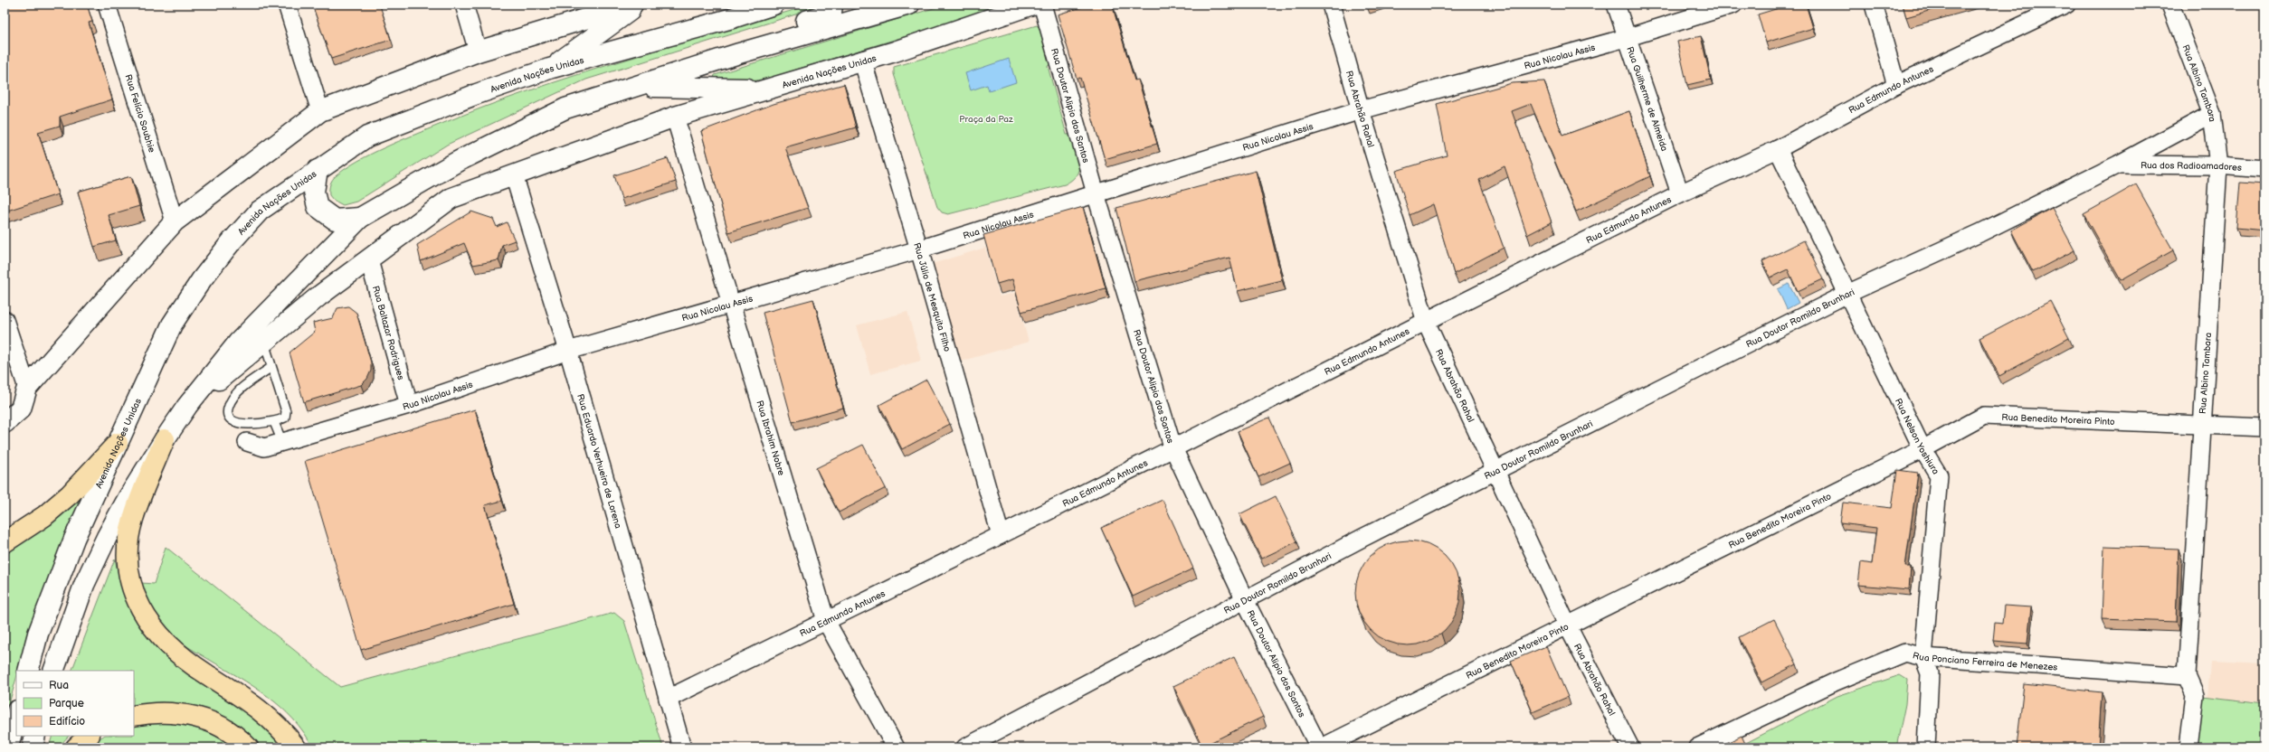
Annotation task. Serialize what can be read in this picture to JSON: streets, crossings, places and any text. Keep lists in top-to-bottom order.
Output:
{
  "streets": {
    "main road": ["Avenida Nações Unidas"],
    "street": [
      "Rua Nicolau Assis",
      "Rua Albino Tambara",
      "Rua Edmundo Antunes",
      "Rua Guilherme de Almeida",
      "Rua Doutor Alipio dos Santos",
      "Rua Abrahão Rahal",
      "Rua Felício Soubhie",
      "Rua dos Radioamadores",
      "Rua Júlio de Mesquita Filho",
      "Rua Doutor Romildo Brunhari",
      "Rua Baltazar Rodrigues",
      "Rua Benedito Moreira Pinto",
      "Rua Nelson Yoshiura",
      "Rua Ibrahim Nobre",
      "Rua Eduardo Verhueiro de Lorena",
      "Rua Ponciano Ferreira de Menezes"
    ]
  },
  "crossings": [
    ["Rua Nicolau Assis", "Rua Guilherme de Almeida"],
    ["Rua Nicolau Assis", "Rua Doutor Alipio dos Santos"],
    ["Rua Nicolau Assis", "Rua Abrahão Rahal"],
    ["Rua Nicolau Assis", "Rua Júlio de Mesquita Filho"],
    ["Rua Nicolau Assis", "Rua Baltazar Rodrigues"],
    ["Rua Nicolau Assis", "Rua Ibrahim Nobre"],
    ["Rua Nicolau Assis", "Rua Eduardo Verhueiro de Lorena"],
    ["Avenida Nações Unidas", "Rua Júlio de Mesquita Filho"],
    ["Avenida Nações Unidas", "Rua Baltazar Rodrigues"],
    ["Avenida Nações Unidas", "Rua Ibrahim Nobre"],
    ["Avenida Nações Unidas", "Rua Eduardo Verhueiro de Lorena"],
    ["Rua Albino Tambara", "Rua dos Radioamadores"],
    ["Rua Albino Tambara", "Rua Doutor Romildo Brunhari"],
    ["Rua Albino Tambara", "Rua Benedito Moreira Pinto"],
    ["Rua Albino Tambara", "Rua Ponciano Ferreira de Menezes"],
    ["Rua Edmundo Antunes", "Rua Guilherme de Almeida"],
    ["Rua Edmundo Antunes", "Rua Doutor Alipio dos Santos"],
    ["Rua Edmundo Antunes", "Rua Abrahão Rahal"],
    ["Rua Edmundo Antunes", "Rua Júlio de Mesquita Filho"],
    ["Rua Edmundo Antunes", "Rua Nelson Yoshiura"],
    ["Rua Edmundo Antunes", "Rua Ibrahim Nobre"],
    ["Rua Edmundo Antunes", "Rua Eduardo Verhueiro de Lorena"],
    ["Rua Doutor Alipio dos Santos", "Rua Doutor Romildo Brunhari"],
    ["Rua Abrahão Rahal", "Rua Doutor Romildo Brunhari"],
    ["Rua Abrahão Rahal", "Rua Benedito Moreira Pinto"],
    ["Rua dos Radioamadores", "Rua Doutor Romildo Brunhari"],
    ["Rua Doutor Romildo Brunhari", "Rua Nelson Yoshiura"],
    ["Rua Benedito Moreira Pinto", "Rua Nelson Yoshiura"],
    ["Rua Nelson Yoshiura", "Rua Ponciano Ferreira de Menezes"]
  ],
  "parks": ["Praça da Paz"],
  "legend": ["Rua", "Parque", "Edifício"]
}
